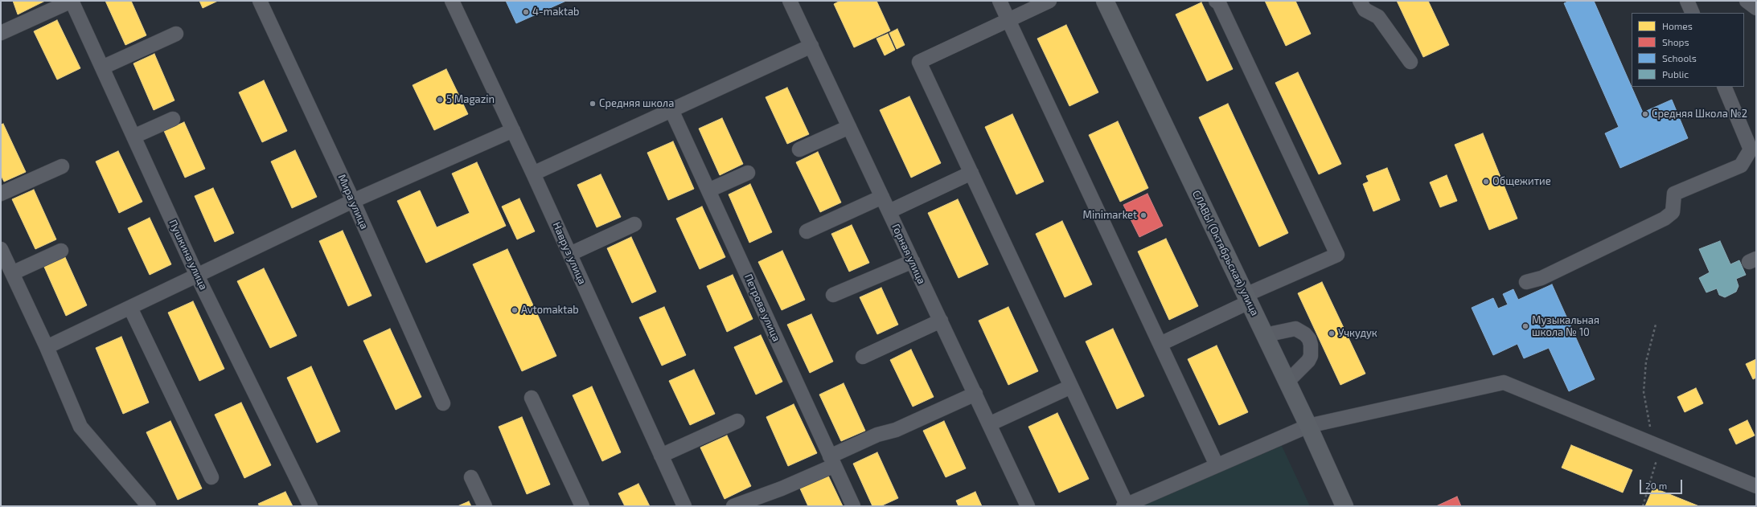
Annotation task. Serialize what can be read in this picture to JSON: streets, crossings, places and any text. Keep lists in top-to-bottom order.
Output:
{
  "streets": {
    "main road": ["СЛАВЫ (Октябрьская) улица"],
    "street": [
      "Мира улица",
      "Навруз улица",
      "Горная улица",
      "Пушкина улица",
      "Петрова улица"
    ]
  },
  "places": [
    "4-maktab",
    "5 Magazin",
    "Средняя школа",
    "Средняя Школа №2",
    "Общежитие",
    "Minimarket",
    "Avtomaktab",
    "Музыкальная школа № 10",
    "Учкудук"
  ],
  "legend": [
    "Homes",
    "Shops",
    "Schools",
    "Public"
  ],
  "scale_bar": "20 m"
}
